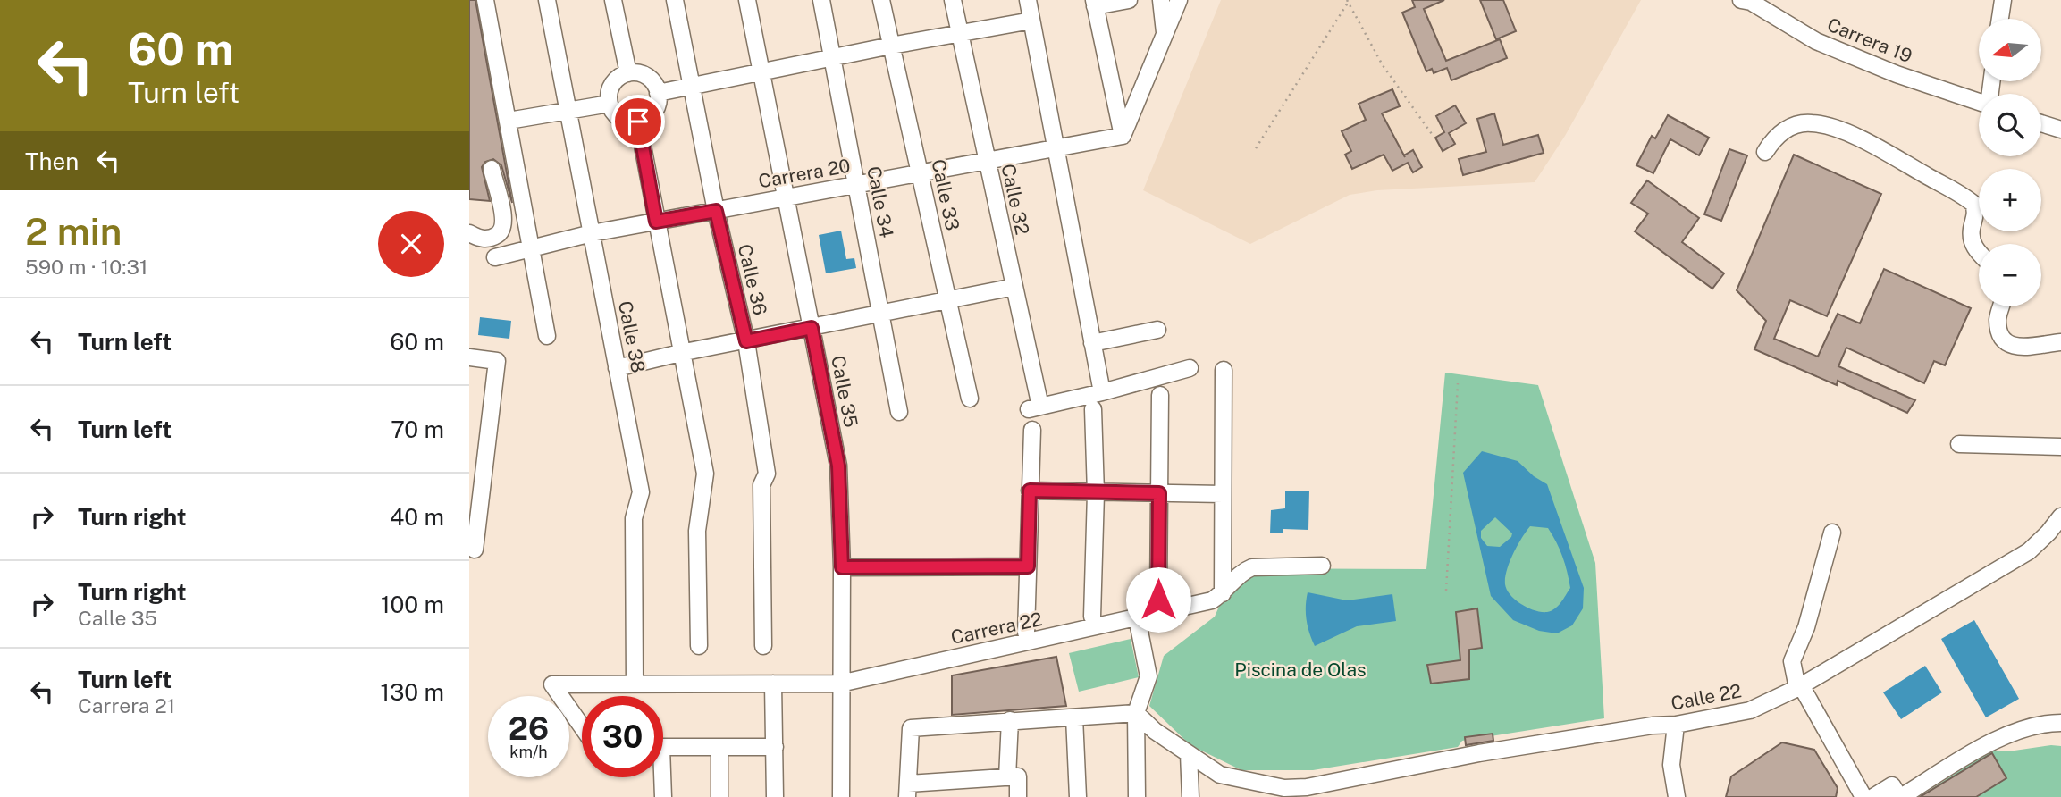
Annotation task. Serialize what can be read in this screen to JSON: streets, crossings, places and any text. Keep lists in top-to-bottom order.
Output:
{
  "streets": {
    "street": [
      "Carrera 19",
      "Carrera 20",
      "Calle 33",
      "Calle 32",
      "Calle 34",
      "Calle 36",
      "Calle 38",
      "Calle 35",
      "Carrera 22",
      "Calle 22"
    ]
  },
  "crossings": [
    ["Carrera 20", "Calle 33"],
    ["Carrera 20", "Calle 32"],
    ["Carrera 20", "Calle 34"],
    ["Carrera 20", "Calle 36"],
    ["Carrera 20", "Calle 38"],
    ["Carrera 20", "Calle 35"],
    ["Calle 38", "Carrera 22"],
    ["Calle 35", "Carrera 22"]
  ],
  "parks": ["Piscina de Olas"],
  "north": "left",
  "page": {
    "turn": ["60 m", "Turn left"],
    "map_buttons": ["+", "−"],
    "then": "Then",
    "heading": ["2 min", "590 m · 10:31"],
    "list": [
      {
        "name": "Turn left",
        "value": "60 m"
      },
      {
        "name": "Turn left",
        "value": "70 m"
      },
      {
        "name": "Turn right",
        "value": "40 m"
      },
      {
        "name": "Turn right",
        "note": "Calle 35",
        "value": "100 m"
      },
      {
        "name": "Turn left",
        "note": "Carrera 21",
        "value": "130 m"
      }
    ],
    "speed": "26 km/h",
    "limit": "30"
  }
}
